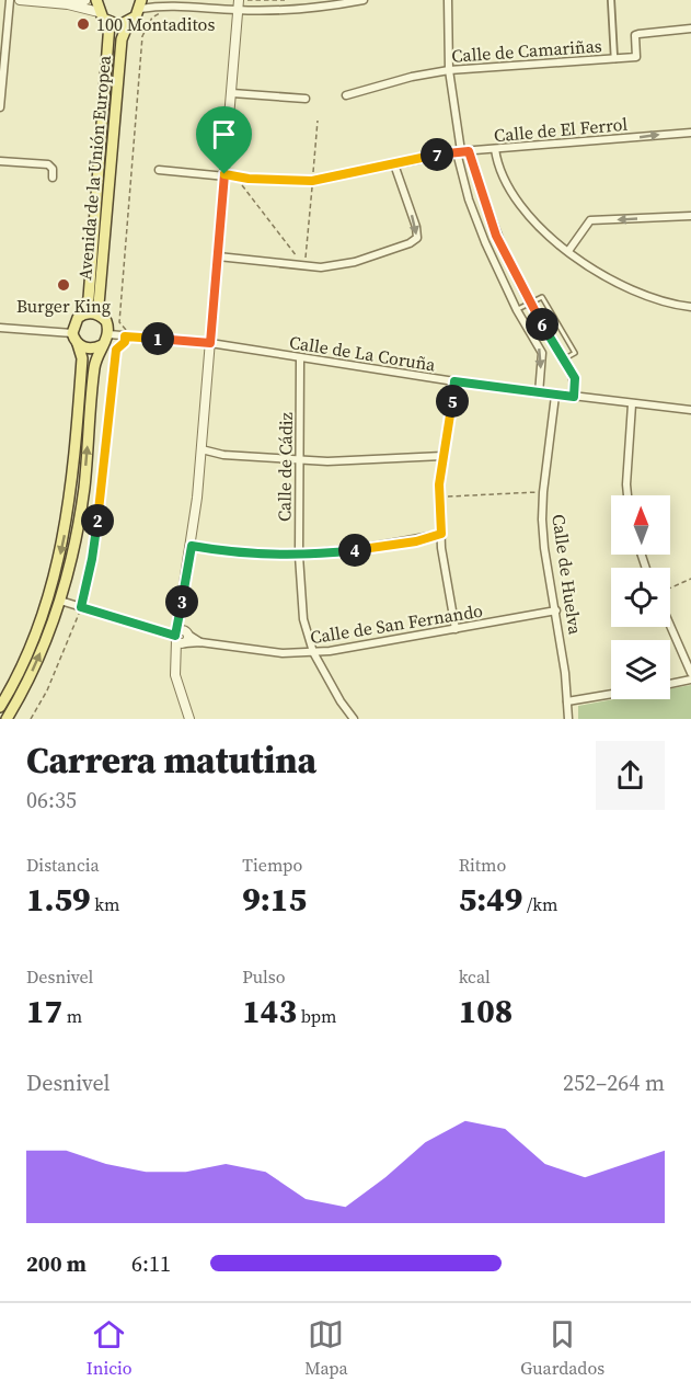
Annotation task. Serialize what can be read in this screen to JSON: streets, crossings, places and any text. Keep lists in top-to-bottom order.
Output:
{
  "streets": {
    "main road": ["Avenida de la Unión Europea"],
    "street": [
      "Calle de Camariñas",
      "Calle de El Ferrol",
      "Calle de La Coruña",
      "Calle de Cádiz",
      "Calle de Huelva",
      "Calle de San Fernando"
    ]
  },
  "crossings": [
    ["Avenida de la Unión Europea", "Calle de La Coruña"],
    ["Calle de La Coruña", "Calle de Cádiz"],
    ["Calle de La Coruña", "Calle de Huelva"],
    ["Calle de Cádiz", "Calle de San Fernando"],
    ["Calle de Huelva", "Calle de San Fernando"]
  ],
  "one_way": ["Calle de El Ferrol"],
  "places": ["100 Montaditos", "Burger King"],
  "north": "top",
  "page": {
    "pins": [
      "7",
      "6",
      "1",
      "5",
      "2",
      "4",
      "3"
    ],
    "heading": ["Carrera matutina", "06:35"],
    "stats": [
      ["Distancia", "1.59 km"],
      ["Tiempo", "9:15"],
      ["Ritmo", "5:49 /km"],
      ["Desnivel", "17 m"],
      ["Pulso", "143 bpm"],
      ["kcal", "108"]
    ],
    "chart": ["Desnivel", "252–264 m"],
    "list": [
      {
        "name": "200 m",
        "note": "6:11"
      }
    ],
    "tabs": ["Inicio", "Mapa", "Guardados"]
  }
}
